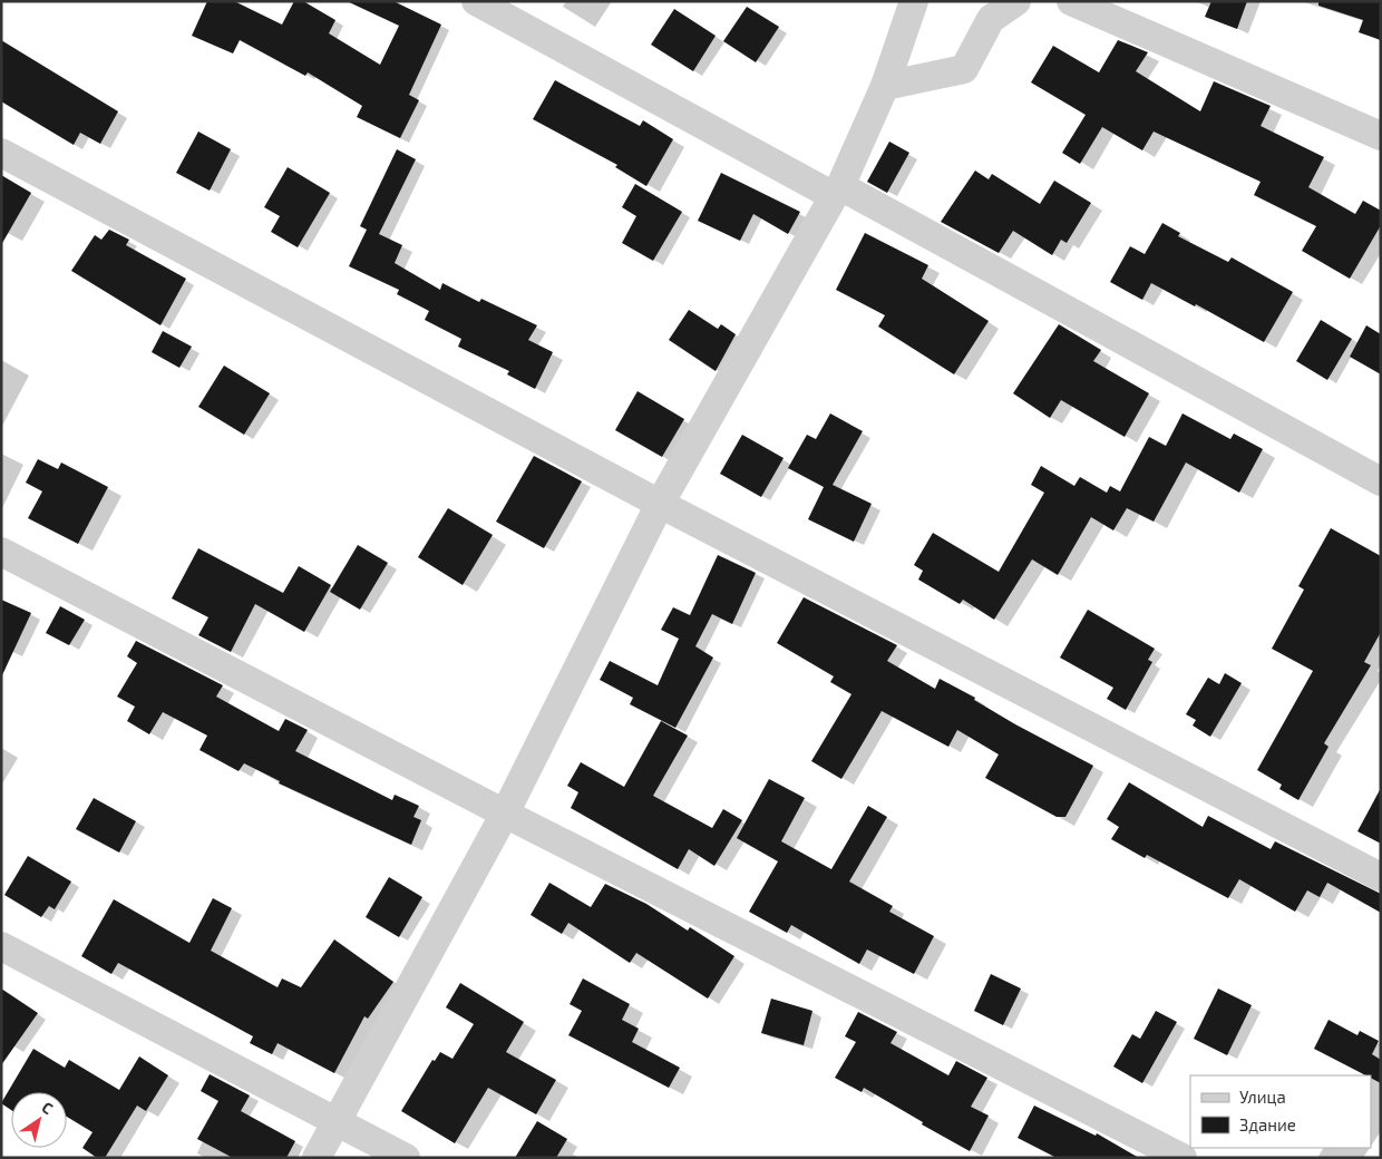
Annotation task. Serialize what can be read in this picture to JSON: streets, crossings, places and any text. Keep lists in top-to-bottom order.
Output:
{
  "legend": ["Улица", "Здание"],
  "north": "top right"
}
